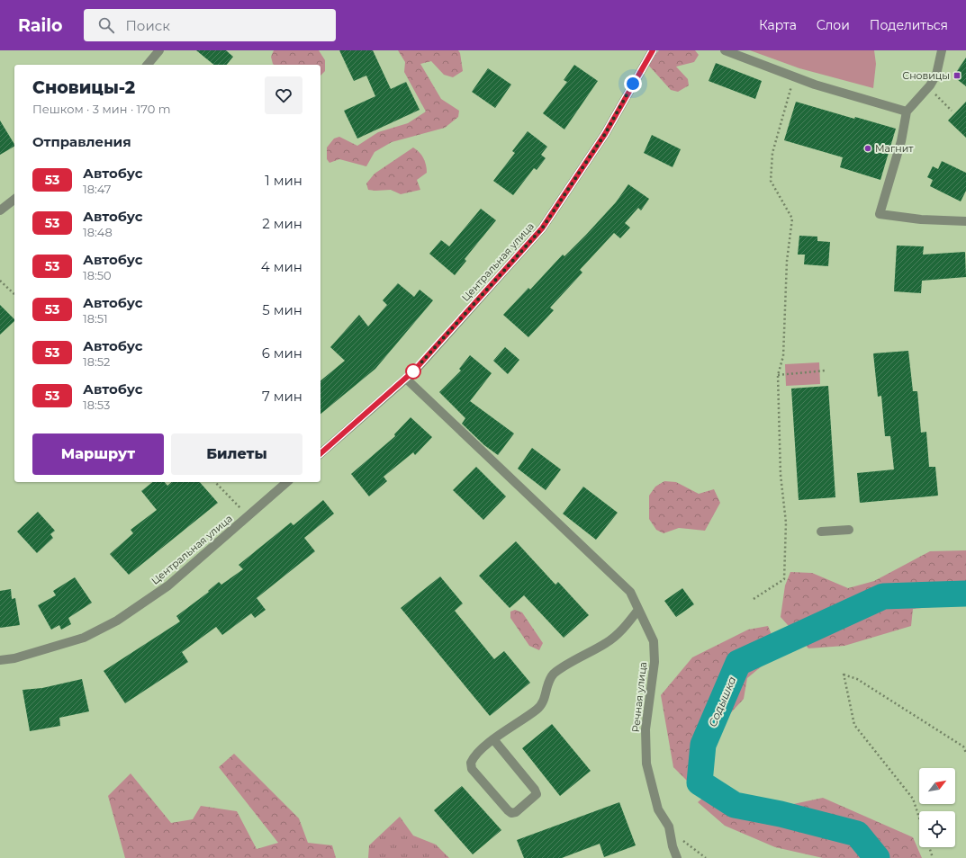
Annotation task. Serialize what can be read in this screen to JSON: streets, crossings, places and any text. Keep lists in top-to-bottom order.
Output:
{
  "streets": {
    "street": ["Центральная улица", "Речная улица"]
  },
  "crossings": [
    ["Центральная улица", "Речная улица"]
  ],
  "water": ["Содышка"],
  "places": {
    "transit": ["Сновицы"],
    "other": ["Магнит"]
  },
  "lines": ["bus line 53"],
  "north": "top right",
  "page": {
    "header": "Railo",
    "search": "Поиск",
    "nav": ["Карта", "Слои", "Поделиться"],
    "heading": [
      ["Сновицы-2", "Пешком · 3 мин · 170 m"],
      "Отправления"
    ],
    "list": [
      {
        "mark": "53",
        "name": "Автобус",
        "note": "18:47",
        "value": "1 мин"
      },
      {
        "mark": "53",
        "name": "Автобус",
        "note": "18:48",
        "value": "2 мин"
      },
      {
        "mark": "53",
        "name": "Автобус",
        "note": "18:50",
        "value": "4 мин"
      },
      {
        "mark": "53",
        "name": "Автобус",
        "note": "18:51",
        "value": "5 мин"
      },
      {
        "mark": "53",
        "name": "Автобус",
        "note": "18:52",
        "value": "6 мин"
      },
      {
        "mark": "53",
        "name": "Автобус",
        "note": "18:53",
        "value": "7 мин"
      }
    ],
    "buttons": ["Маршрут", "Билеты"]
  }
}
